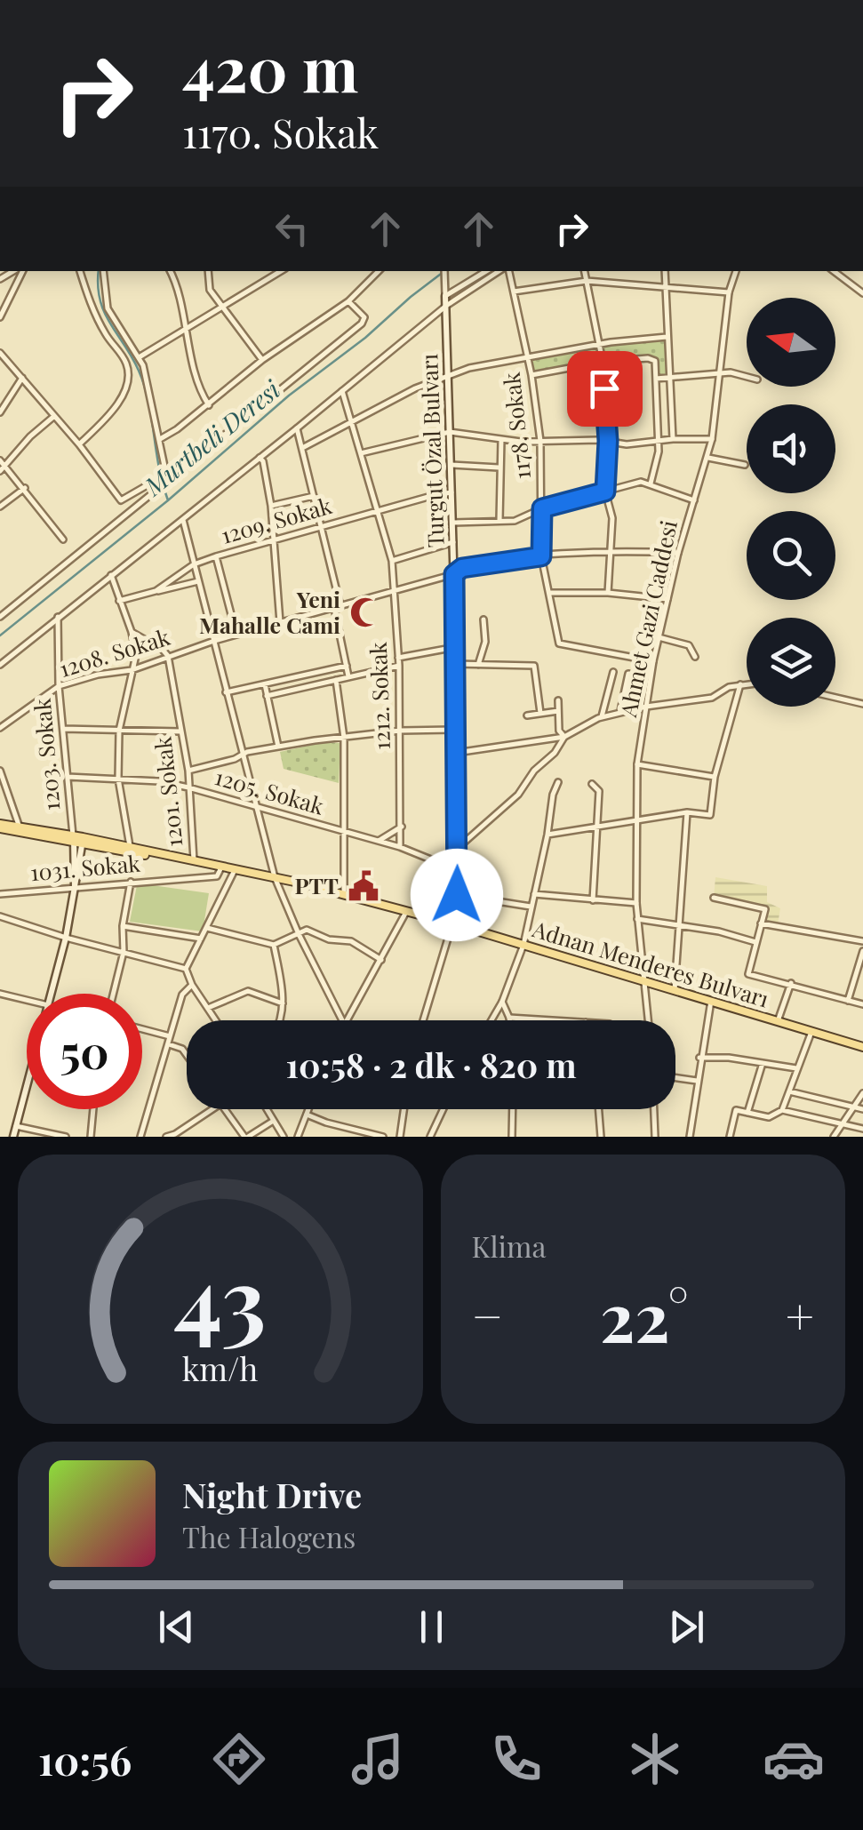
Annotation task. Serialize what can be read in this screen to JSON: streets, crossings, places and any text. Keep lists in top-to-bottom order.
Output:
{
  "streets": {
    "main road": ["Turgut Özal Bulvarı", "Adnan Menderes Bulvarı"],
    "street": [
      "1178. Sokak",
      "1209. Sokak",
      "Ahmet Gazi Caddesi",
      "1208. Sokak",
      "1212. Sokak",
      "1203. Sokak",
      "1201. Sokak",
      "1205. Sokak",
      "1031. Sokak"
    ]
  },
  "crossings": [
    ["1178. Sokak", "Ahmet Gazi Caddesi"],
    ["1178. Sokak", "1208. Sokak"],
    ["Turgut Özal Bulvarı", "1209. Sokak"],
    ["Turgut Özal Bulvarı", "1208. Sokak"],
    ["Turgut Özal Bulvarı", "1205. Sokak"],
    ["Turgut Özal Bulvarı", "Adnan Menderes Bulvarı"],
    ["1209. Sokak", "1212. Sokak"],
    ["Ahmet Gazi Caddesi", "1208. Sokak"],
    ["Ahmet Gazi Caddesi", "Adnan Menderes Bulvarı"],
    ["1208. Sokak", "1212. Sokak"],
    ["1208. Sokak", "1203. Sokak"],
    ["1208. Sokak", "1201. Sokak"],
    ["1212. Sokak", "1205. Sokak"],
    ["1203. Sokak", "1205. Sokak"],
    ["1203. Sokak", "Adnan Menderes Bulvarı"],
    ["1201. Sokak", "1205. Sokak"],
    ["1201. Sokak", "Adnan Menderes Bulvarı"],
    ["1031. Sokak", "Adnan Menderes Bulvarı"]
  ],
  "water": ["Murtbeli Deresi"],
  "places": {
    "mosque": ["Yeni Mahalle Cami"],
    "public building": ["PTT"]
  },
  "north": "left",
  "page": {
    "turn": ["420 m", "1170. Sokak"],
    "limit": "50",
    "trip": "10:58 · 2 dk · 820 m",
    "tile": "Klima",
    "heat": ["−", "22°", "+"],
    "song": ["Night Drive", "The Halogens"],
    "tabs": "10:56",
    "gauge": ["43", "km/h"]
  }
}
